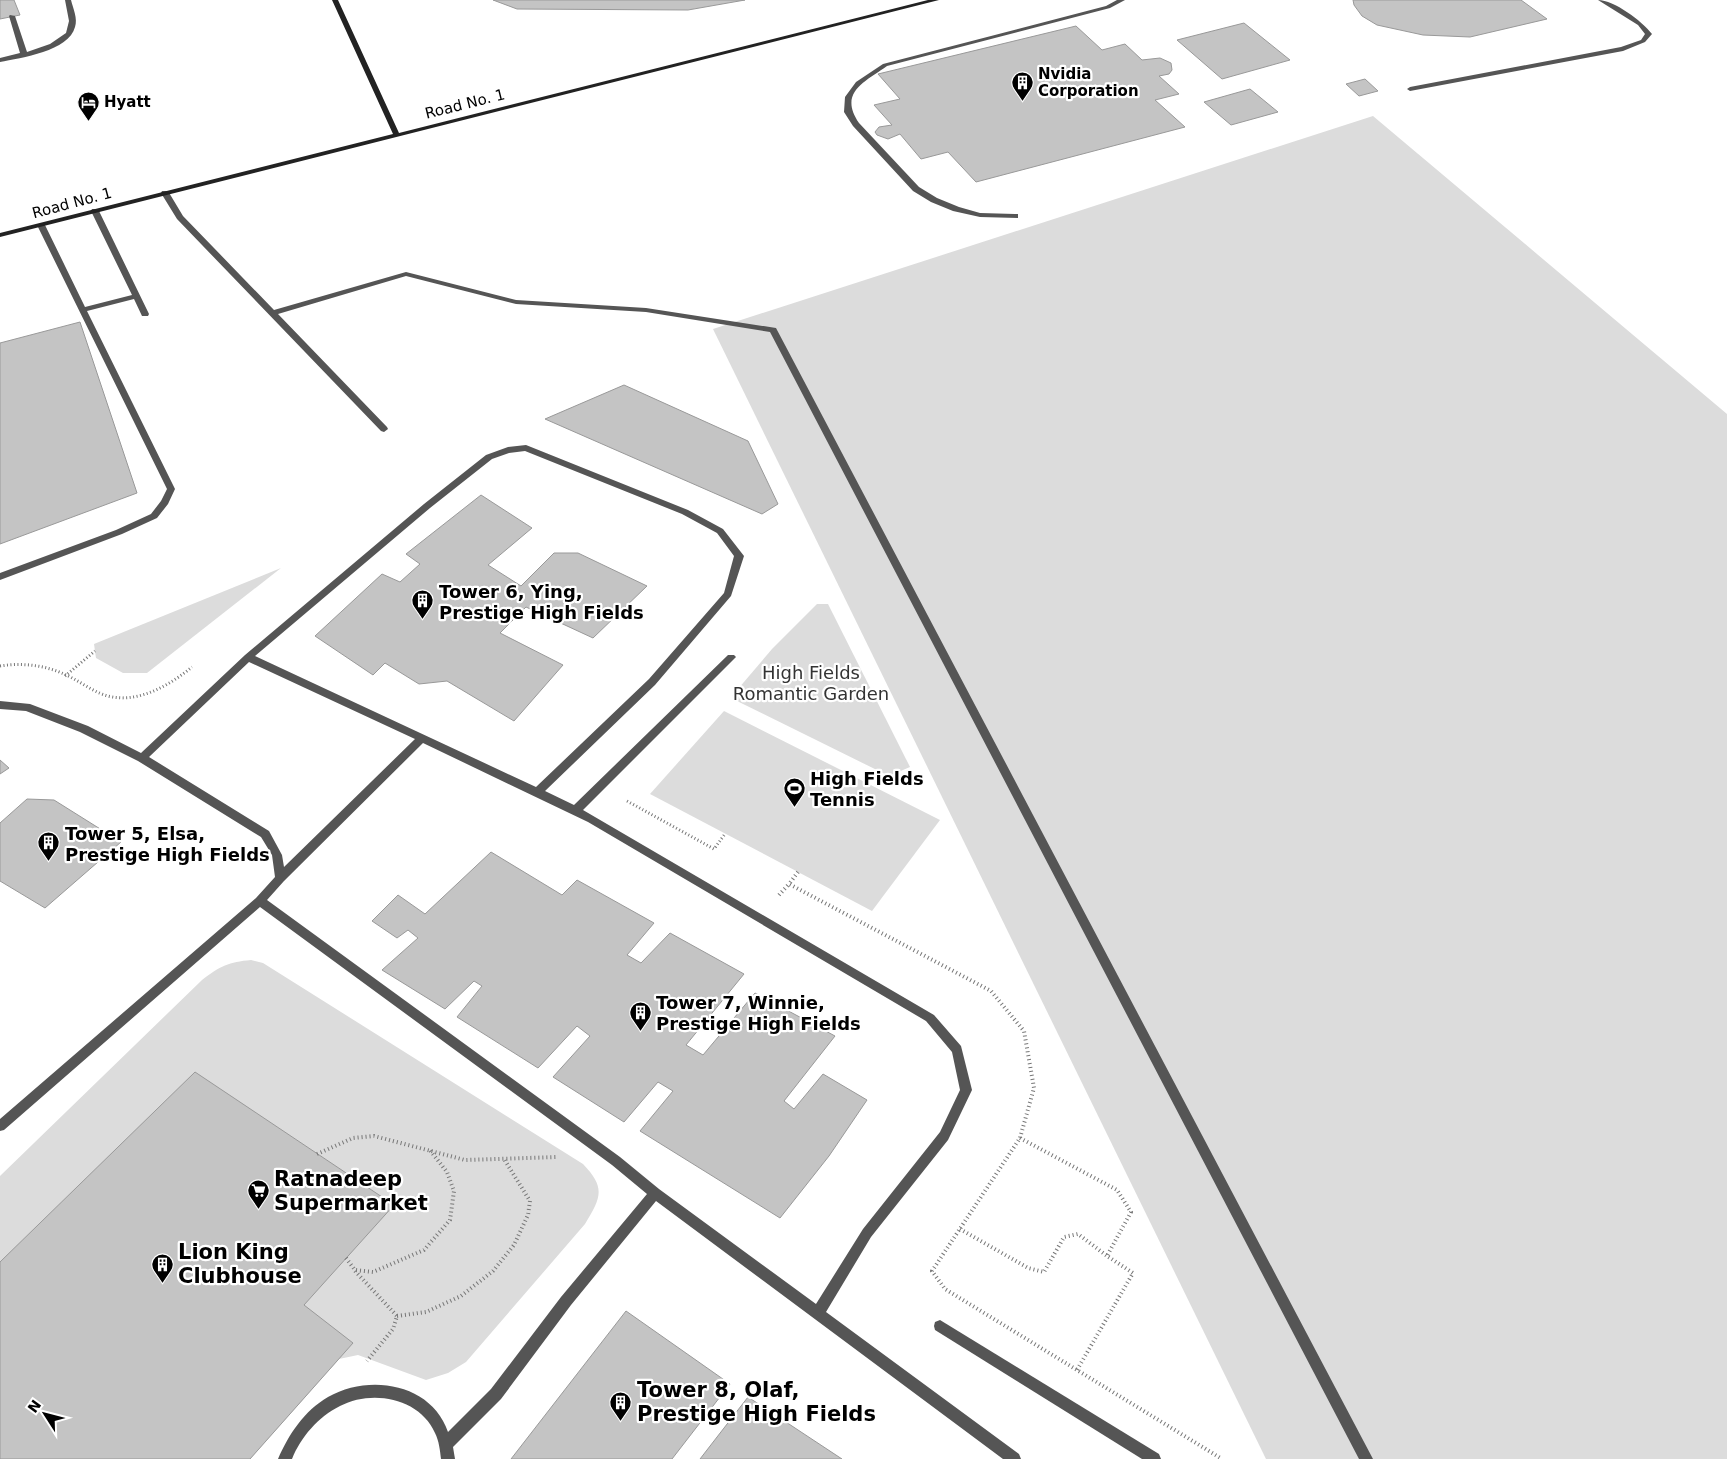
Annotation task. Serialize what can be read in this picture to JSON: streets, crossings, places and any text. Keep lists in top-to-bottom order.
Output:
{
  "streets": {
    "street": ["Road No. 1"]
  },
  "parks": ["High Fields Romantic Garden"],
  "places": {
    "building": [
      "Nvidia Corporation",
      "Tower 6, Ying, Prestige High Fields",
      "Tower 5, Elsa, Prestige High Fields",
      "Tower 7, Winnie, Prestige High Fields",
      "Lion King Clubhouse",
      "Tower 8, Olaf, Prestige High Fields"
    ],
    "hotel": ["Hyatt"],
    "sports": ["High Fields Tennis"],
    "supermarket": ["Ratnadeep Supermarket"]
  },
  "north": "top left"
}
